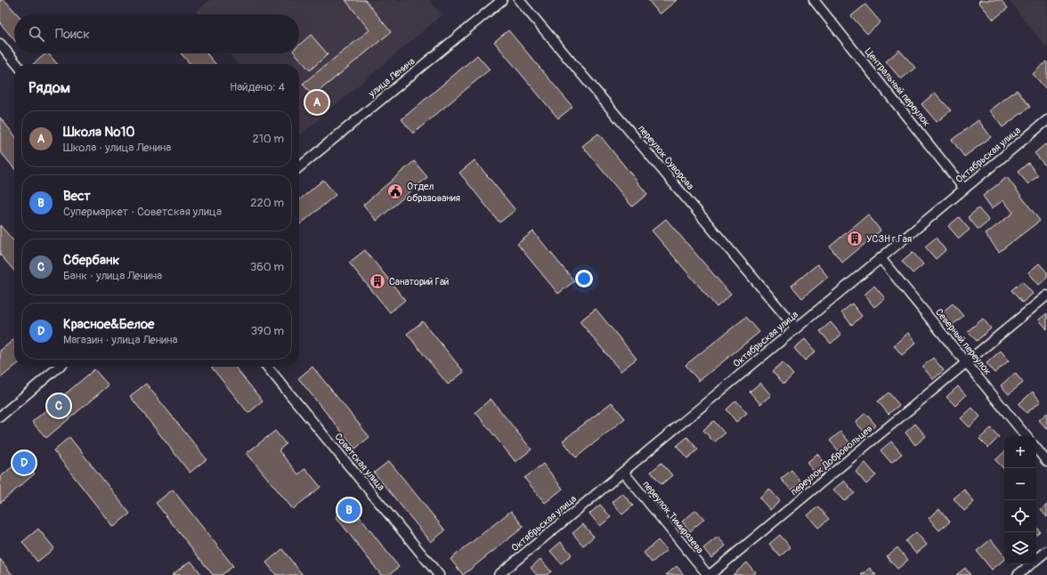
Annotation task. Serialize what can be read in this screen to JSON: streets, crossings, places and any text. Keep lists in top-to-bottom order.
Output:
{
  "streets": {
    "street": [
      "улица Ленина",
      "Центральный переулок",
      "Октябрьская улица",
      "переулок Суворова",
      "Северный переулок",
      "переулок Добровольцев",
      "Советская улица",
      "переулок Тимирязева"
    ]
  },
  "crossings": [
    ["Центральный переулок", "Октябрьская улица"],
    ["Октябрьская улица", "переулок Суворова"],
    ["Октябрьская улица", "Северный переулок"],
    ["Октябрьская улица", "переулок Тимирязева"],
    ["Северный переулок", "переулок Добровольцев"],
    ["переулок Добровольцев", "переулок Тимирязева"]
  ],
  "places": {
    "public building": ["Отдел образования"],
    "building": ["УСЗН г.Гая", "Санаторий Гай"]
  },
  "page": {
    "search": "Поиск",
    "heading": ["Рядом", "Найдено: 4"],
    "pins": [
      "A",
      "C",
      "D",
      "B"
    ],
    "list": [
      {
        "mark": "A",
        "name": "Школа №10",
        "note": "Школа · улица Ленина",
        "value": "210 m"
      },
      {
        "mark": "B",
        "name": "Вест",
        "note": "Супермаркет · Советская улица",
        "value": "220 m"
      },
      {
        "mark": "C",
        "name": "Сбербанк",
        "note": "Банк · улица Ленина",
        "value": "360 m"
      },
      {
        "mark": "D",
        "name": "Красное&Белое",
        "note": "Магазин · улица Ленина",
        "value": "390 m"
      }
    ],
    "map_buttons": ["+", "−"]
  }
}
